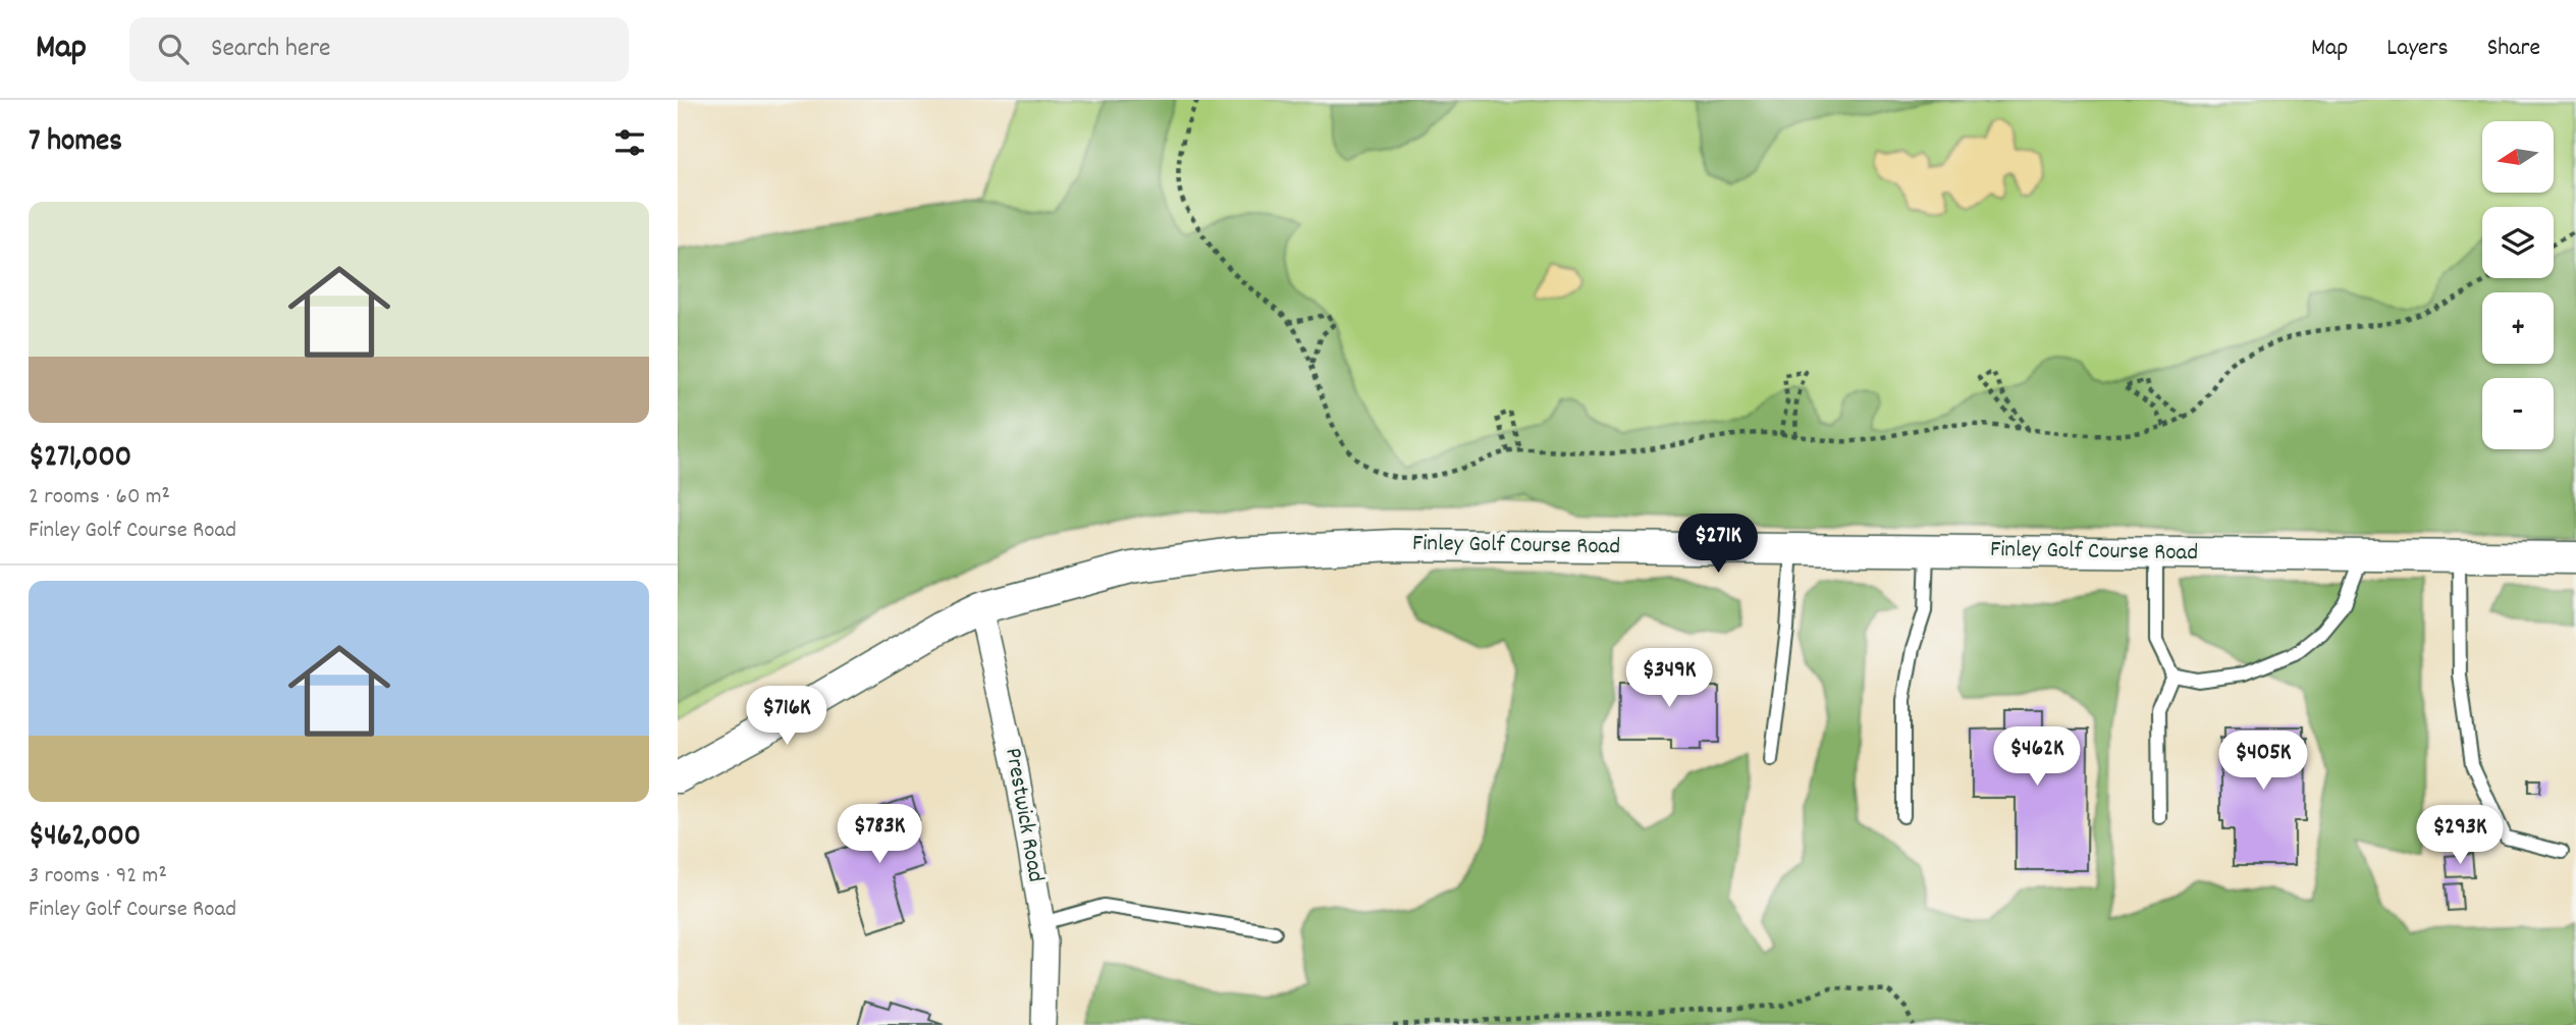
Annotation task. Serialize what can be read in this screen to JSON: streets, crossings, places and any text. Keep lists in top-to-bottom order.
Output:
{
  "streets": {
    "street": ["Finley Golf Course Road", "Prestwick Road"]
  },
  "crossings": [
    ["Finley Golf Course Road", "Prestwick Road"]
  ],
  "north": "left",
  "page": {
    "header": "Map",
    "search": "Search here",
    "nav": ["Map", "Layers", "Share"],
    "heading": "7 homes",
    "map_buttons": ["+", "−"],
    "list": [
      {
        "name": "$271,000",
        "note": "2 rooms · 60 m² · Finley Golf Course Road"
      },
      {
        "name": "$462,000",
        "note": "3 rooms · 92 m² · Finley Golf Course Road"
      }
    ],
    "price": [
      "$271K",
      "$349K",
      "$716K",
      "$462K",
      "$405K",
      "$783K",
      "$293K"
    ]
  }
}
